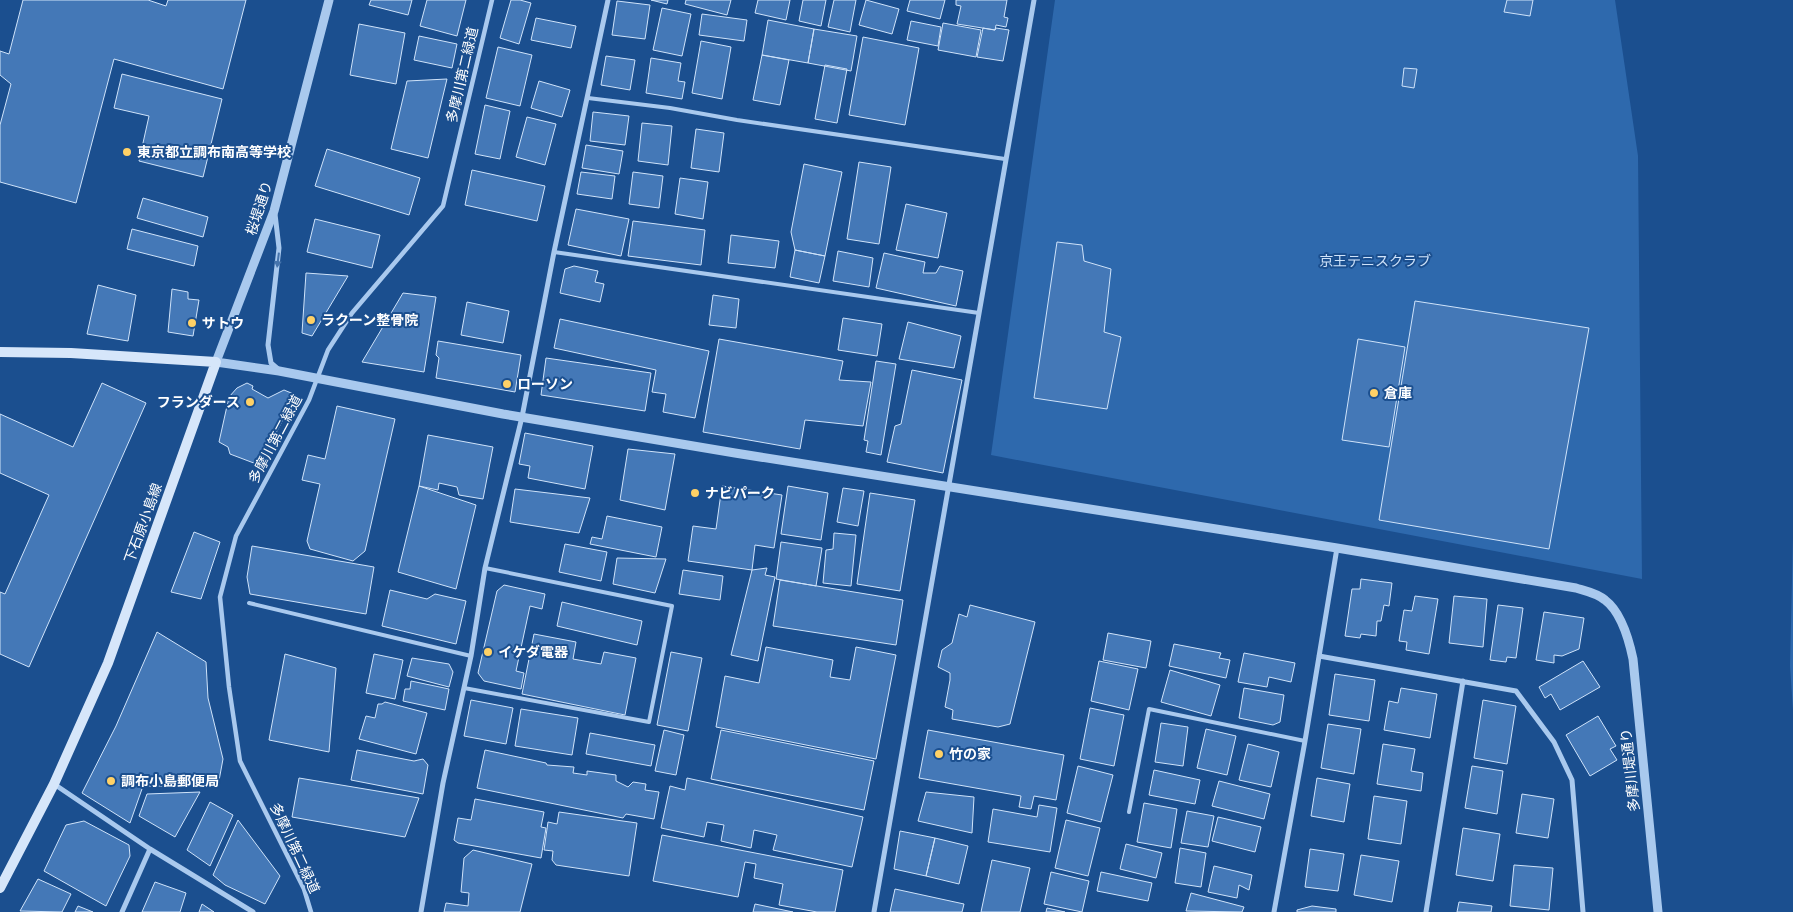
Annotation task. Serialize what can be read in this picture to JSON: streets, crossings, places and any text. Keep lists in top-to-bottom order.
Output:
{
  "streets": {
    "main road": ["下石原小島線"],
    "street": ["多摩川第二緑道", "桜堤通り", "多摩川堤通り"]
  },
  "crossings": [
    ["多摩川第二緑道", "多摩川堤通り"],
    ["桜堤通り", "下石原小島線"],
    ["桜堤通り", "多摩川堤通り"],
    ["下石原小島線", "多摩川堤通り"]
  ],
  "parks": ["京王テニスクラブ"],
  "places": [
    "東京都立調布南高等学校",
    "ラクーン整骨院",
    "サトウ",
    "ローソン",
    "倉庫",
    "フランダース",
    "ナビパーク",
    "イケダ電器",
    "竹の家",
    "調布小島郵便局"
  ]
}
